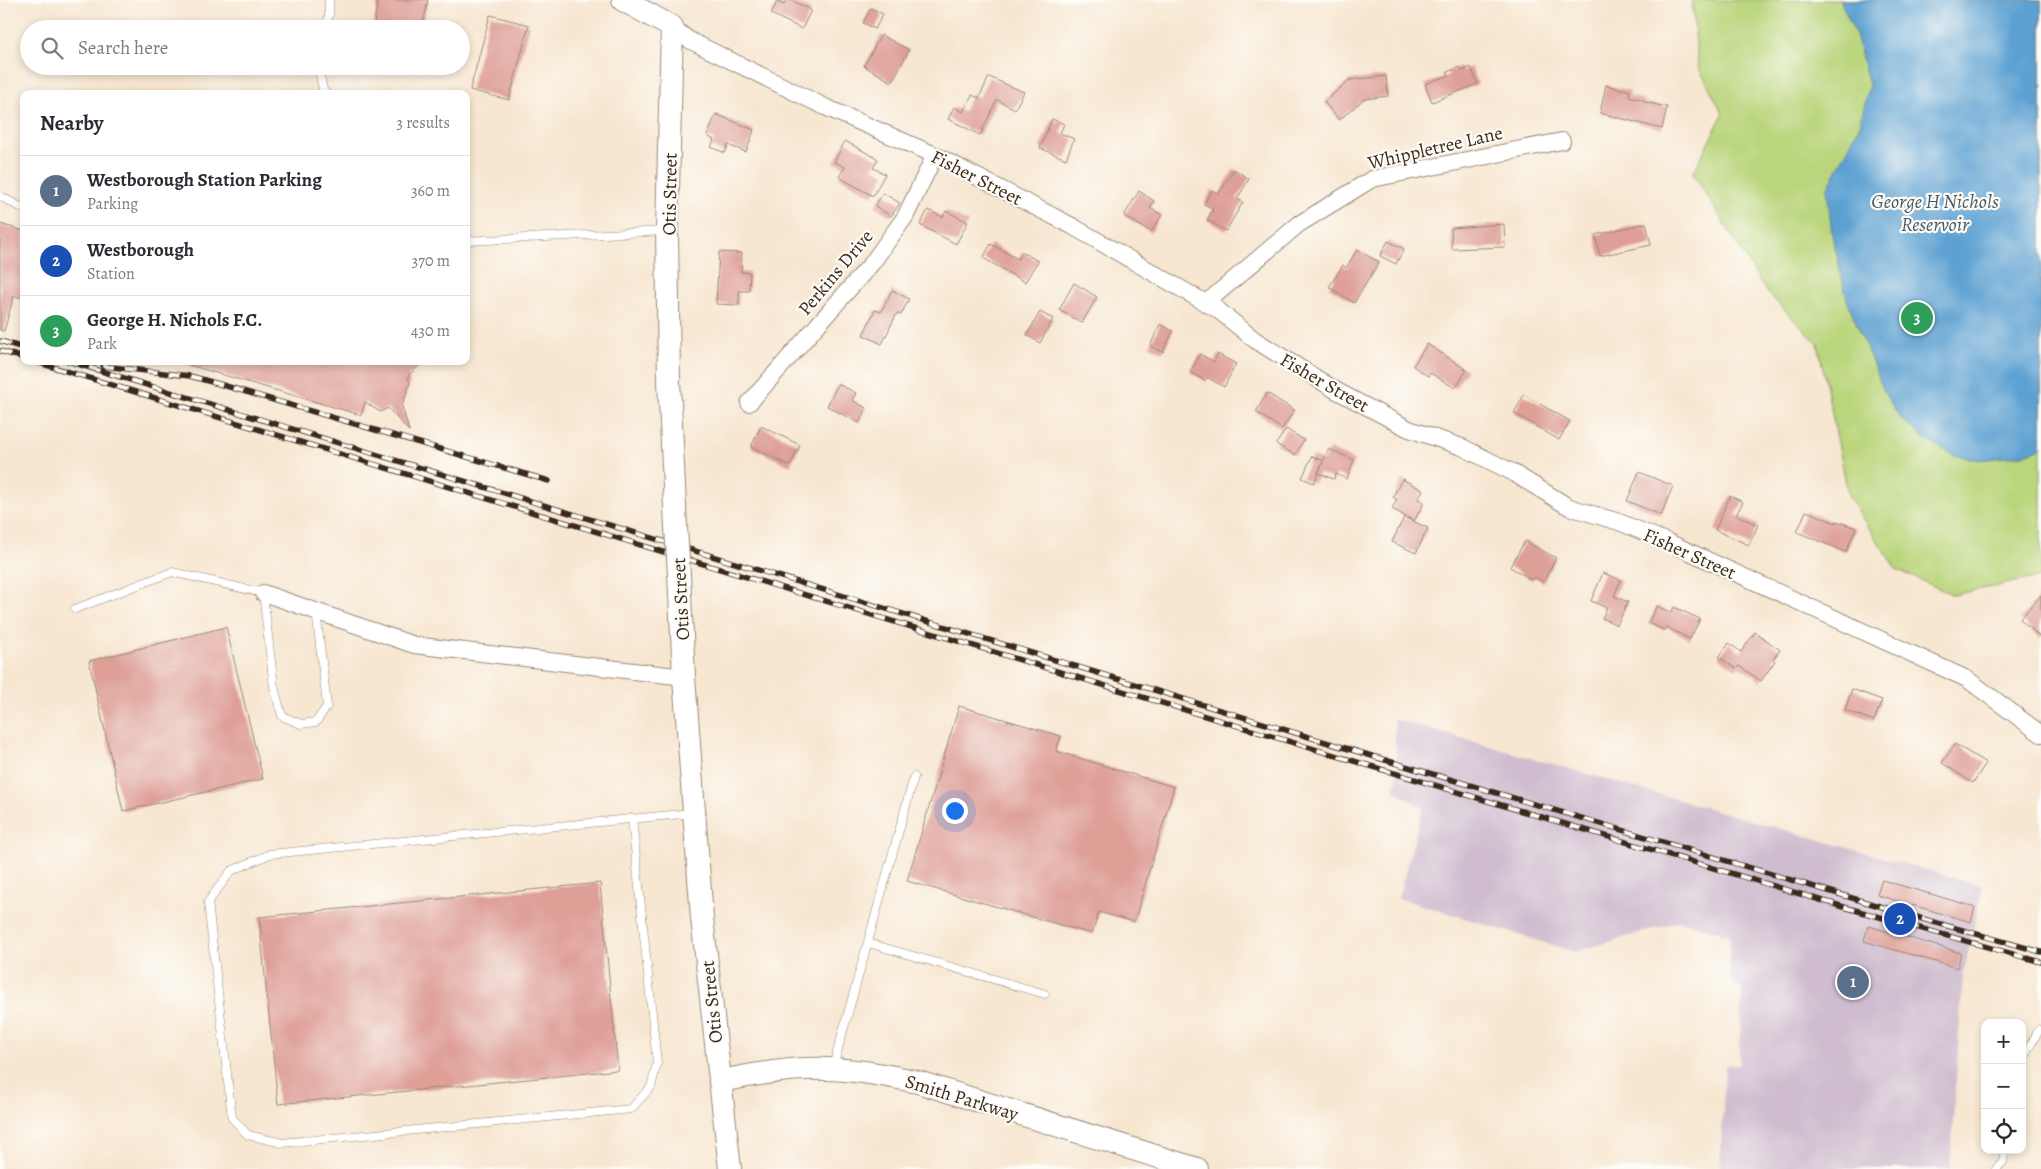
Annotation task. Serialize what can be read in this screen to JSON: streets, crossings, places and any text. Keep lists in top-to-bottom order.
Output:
{
  "streets": {
    "main road": ["Fisher Street", "Otis Street", "Smith Parkway"],
    "street": ["Whippletree Lane", "Perkins Drive"]
  },
  "crossings": [
    ["Whippletree Lane", "Fisher Street"],
    ["Fisher Street", "Otis Street"],
    ["Fisher Street", "Perkins Drive"],
    ["Otis Street", "Smith Parkway"]
  ],
  "water": ["George H Nichols Reservoir"],
  "page": {
    "search": "Search here",
    "heading": ["Nearby", "3 results"],
    "list": [
      {
        "mark": "1",
        "name": "Westborough Station Parking",
        "note": "Parking",
        "value": "360 m"
      },
      {
        "mark": "2",
        "name": "Westborough",
        "note": "Station",
        "value": "370 m"
      },
      {
        "mark": "3",
        "name": "George H. Nichols F.C.",
        "note": "Park",
        "value": "430 m"
      }
    ],
    "pins": ["3", "2", "1"],
    "map_buttons": ["+", "−"]
  }
}
